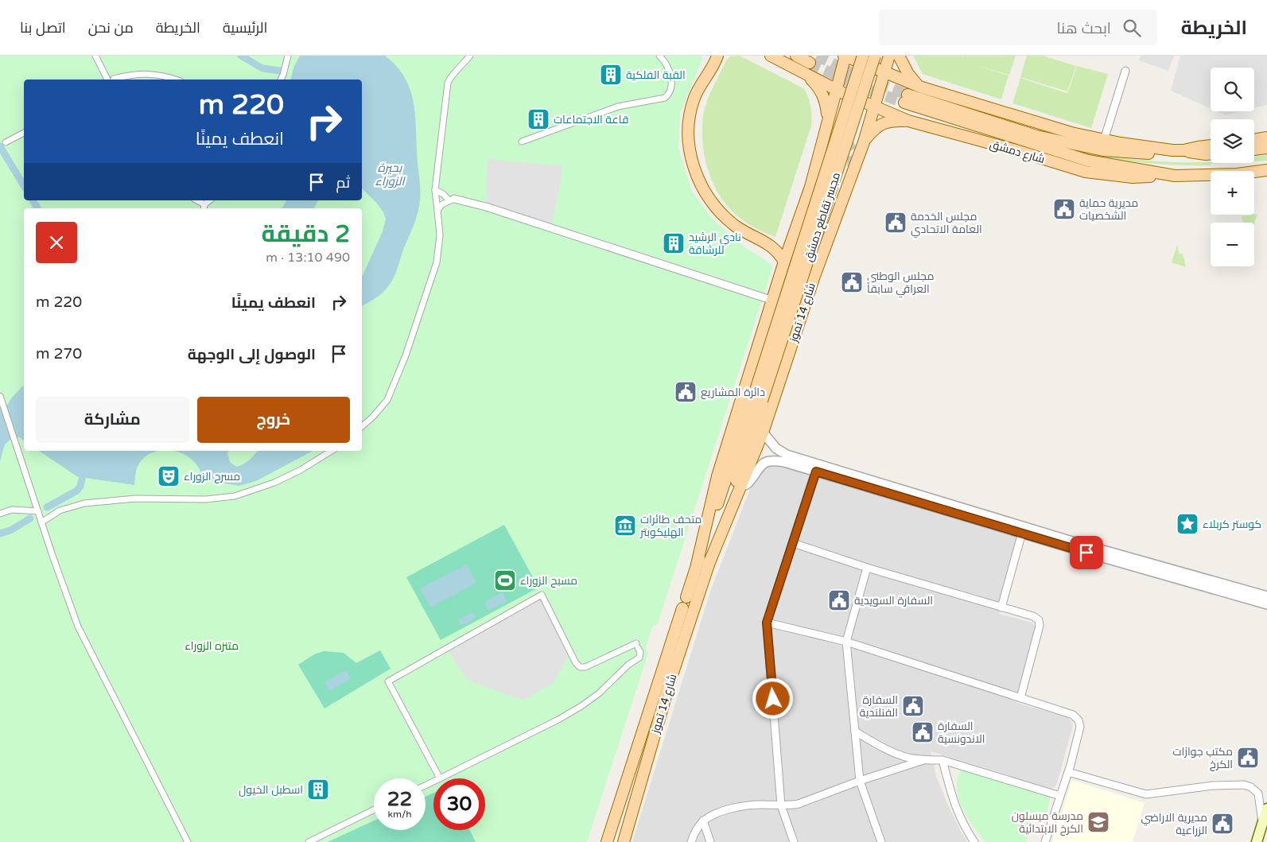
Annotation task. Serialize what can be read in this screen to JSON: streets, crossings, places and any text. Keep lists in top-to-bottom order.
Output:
{
  "streets": {
    "main road": ["شارع دمشق", "مجسر تقاطع دمشق", "شارع 14 تموز"]
  },
  "crossings": [
    ["شارع دمشق", "شارع 14 تموز"],
    ["مجسر تقاطع دمشق", "شارع 14 تموز"]
  ],
  "water": ["بحيرة الزوراء"],
  "parks": ["متنزه الزوراء"],
  "places": {
    "building": [
      "القبة الفلكية",
      "قاعة الاجتماعات",
      "نادي الرشيد للرشاقة",
      "اسطبل الخيول"
    ],
    "public building": [
      "مديرية حماية الشخصيات",
      "مجلس الخدمة العامة الاتحادي",
      "مجلس الوطني العراقي سابقاً",
      "دائرة المشاريع",
      "السفارة السويدية",
      "السفارة الفنلندية",
      "السفارة الاندونسية",
      "مكتب جوازات الكرخ",
      "مديرية الاراضي الزراعية"
    ],
    "theatre": ["مسرح الزوراء"],
    "place": ["كوستر كربلاء"],
    "museum": ["متحف طائرات الهليكوبتر"],
    "sports": ["مسبح الزوراء"],
    "school or university": ["مدرسة ميسلون الكرخ الابتدائية"]
  },
  "page": {
    "header": "الخريطة",
    "search": "ابحث هنا",
    "nav": [
      "الرئيسية",
      "الخريطة",
      "من نحن",
      "اتصل بنا"
    ],
    "map_buttons": ["+", "−"],
    "turn": ["220 m", "انعطف يمينًا"],
    "then": "ثم",
    "heading": ["2 دقيقة", "490 m · 13:10"],
    "list": [
      {
        "name": "انعطف يمينًا",
        "value": "220 m"
      },
      {
        "name": "الوصول إلى الوجهة",
        "value": "270 m"
      }
    ],
    "buttons": ["خروج", "مشاركة"],
    "speed": "22 km/h",
    "limit": "30"
  }
}
